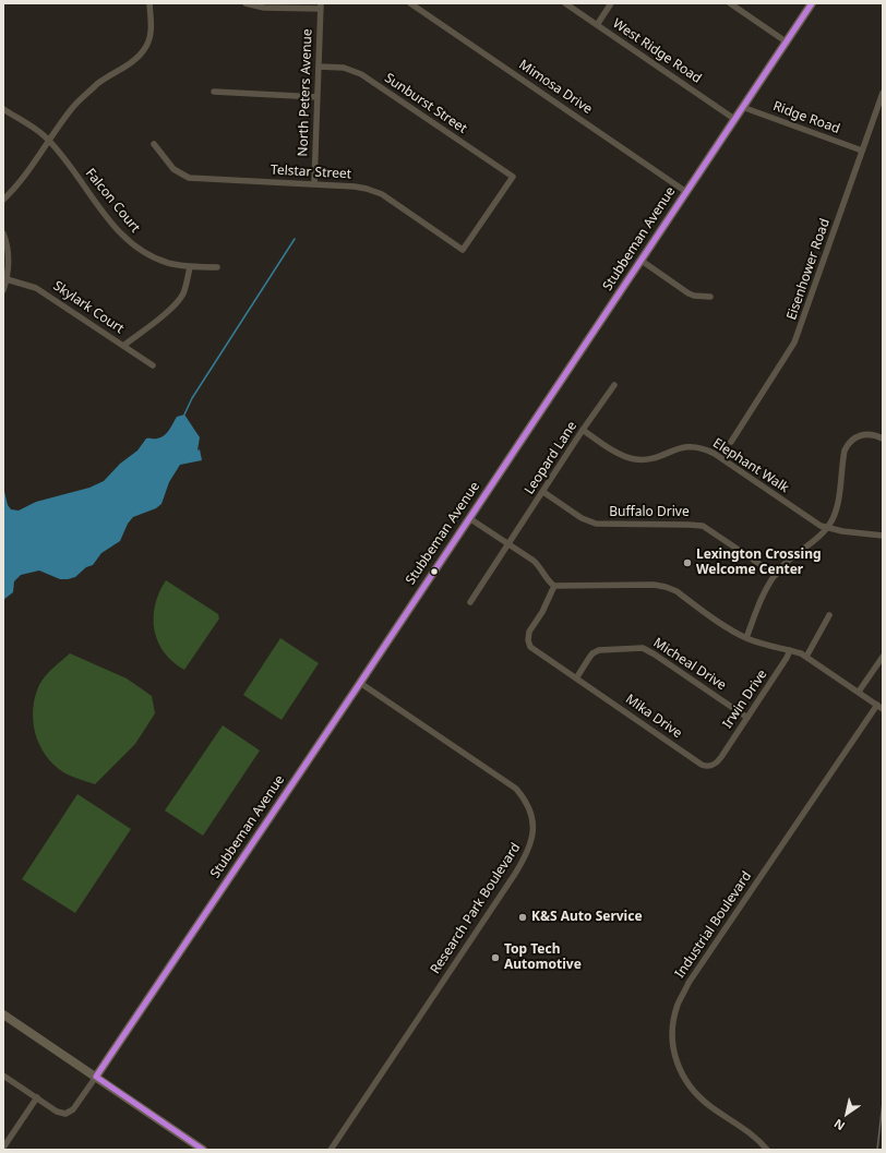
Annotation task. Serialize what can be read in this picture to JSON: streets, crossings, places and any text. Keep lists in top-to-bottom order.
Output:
{
  "streets": {
    "street": [
      "West Ridge Road",
      "Mimosa Drive",
      "North Peters Avenue",
      "Sunburst Street",
      "Ridge Road",
      "Telstar Street",
      "Falcon Court",
      "Stubbeman Avenue",
      "Eisenhower Road",
      "Skylark Court",
      "Leopard Lane",
      "Elephant Walk",
      "Buffalo Drive",
      "Micheal Drive",
      "Irwin Drive",
      "Mika Drive",
      "Research Park Boulevard",
      "Industrial Boulevard"
    ]
  },
  "crossings": [
    ["West Ridge Road", "Stubbeman Avenue"],
    ["Mimosa Drive", "Stubbeman Avenue"],
    ["North Peters Avenue", "Sunburst Street"],
    ["North Peters Avenue", "Telstar Street"],
    ["Sunburst Street", "Telstar Street"],
    ["Ridge Road", "Stubbeman Avenue"],
    ["Ridge Road", "Eisenhower Road"],
    ["Stubbeman Avenue", "Research Park Boulevard"],
    ["Leopard Lane", "Elephant Walk"],
    ["Leopard Lane", "Buffalo Drive"],
    ["Micheal Drive", "Irwin Drive"],
    ["Micheal Drive", "Mika Drive"],
    ["Irwin Drive", "Mika Drive"]
  ],
  "places": ["Lexington Crossing Welcome Center", "K&S Auto Service", "Top Tech Automotive"],
  "north": "bottom left"
}
